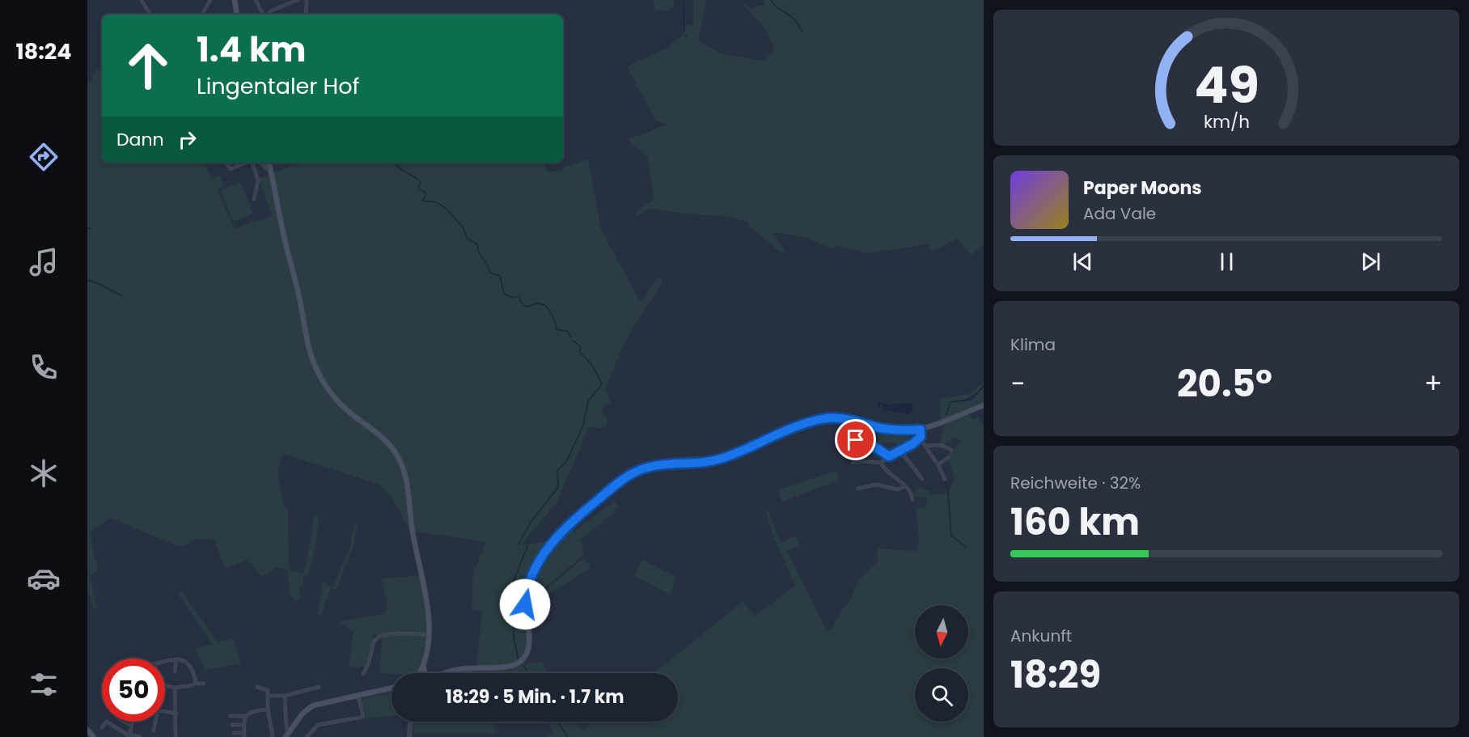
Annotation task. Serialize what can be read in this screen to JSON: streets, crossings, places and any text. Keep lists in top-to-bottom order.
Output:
{
  "north": "bottom",
  "page": {
    "tabs": "18:24",
    "turn": ["1.4 km", "Lingentaler Hof"],
    "then": "Dann",
    "song": ["Paper Moons", "Ada Vale"],
    "tile": [
      "Klima",
      ["Reichweite · 32%", "160 km"],
      ["Ankunft", "18:29"]
    ],
    "heat": ["−", "20.5°", "+"],
    "limit": "50",
    "trip": "18:29 · 5 Min. · 1.7 km",
    "gauge": ["49", "km/h"]
  }
}
